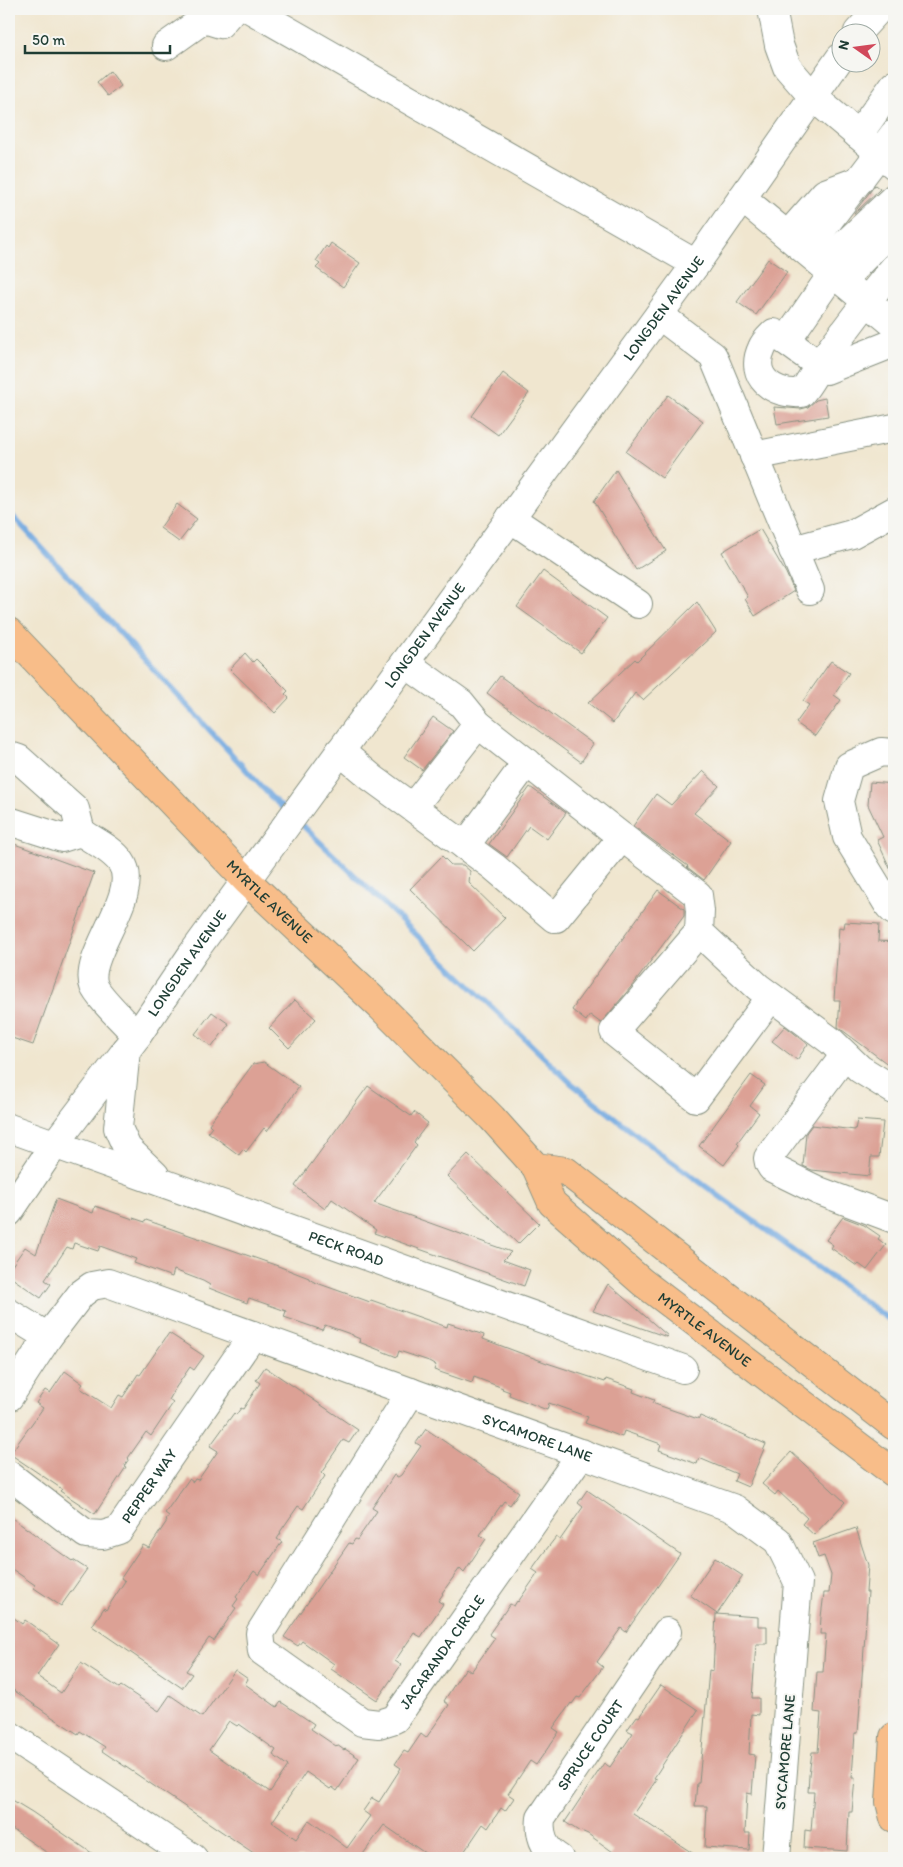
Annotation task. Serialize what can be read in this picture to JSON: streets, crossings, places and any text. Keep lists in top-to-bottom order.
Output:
{
  "streets": {
    "main road": ["MYRTLE AVENUE"],
    "street": [
      "LONGDEN AVENUE",
      "PECK ROAD",
      "SYCAMORE LANE",
      "PEPPER WAY",
      "JACARANDA CIRCLE",
      "SPRUCE COURT"
    ]
  },
  "crossings": [
    ["LONGDEN AVENUE", "MYRTLE AVENUE"],
    ["LONGDEN AVENUE", "PECK ROAD"],
    ["SYCAMORE LANE", "PEPPER WAY"],
    ["SYCAMORE LANE", "JACARANDA CIRCLE"]
  ],
  "scale_bar": "50 m",
  "north": "left"
}
